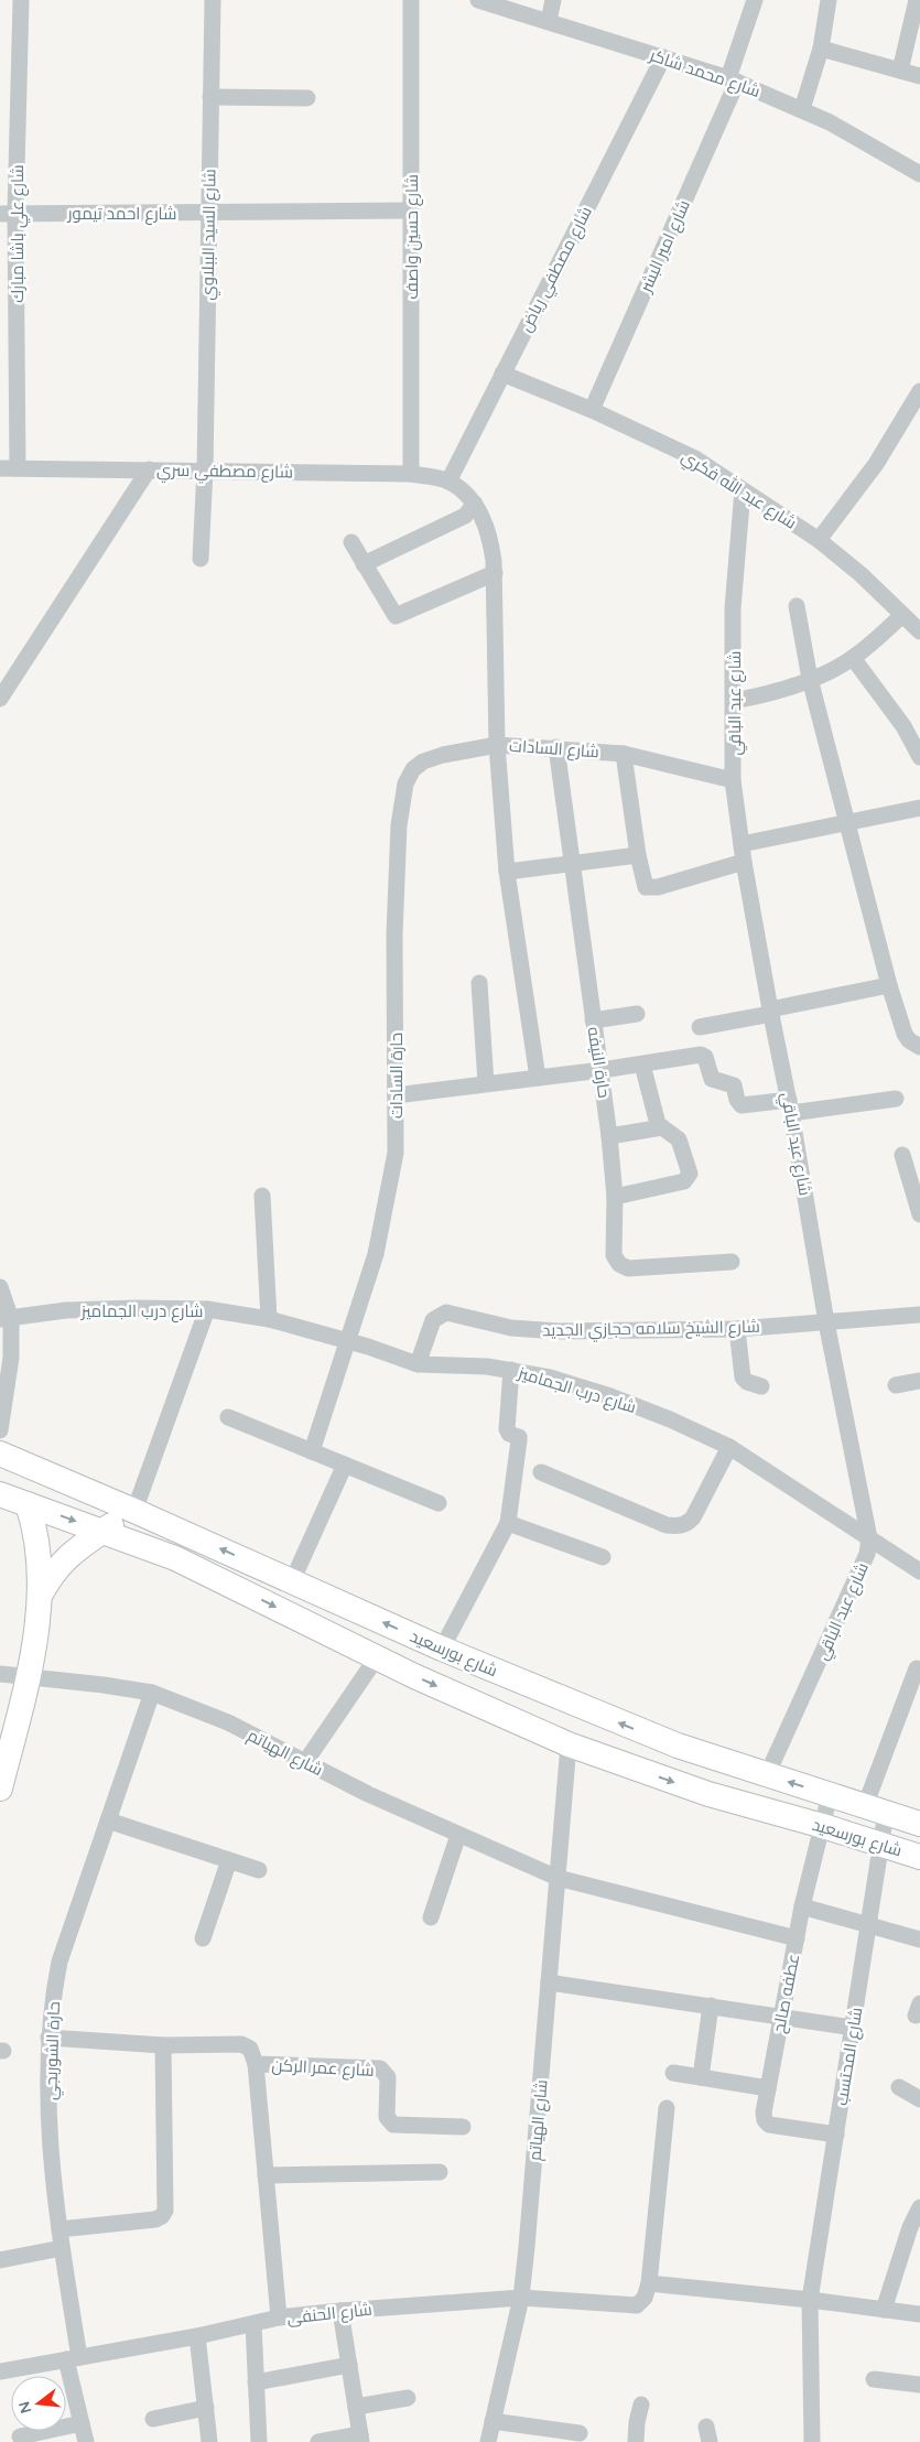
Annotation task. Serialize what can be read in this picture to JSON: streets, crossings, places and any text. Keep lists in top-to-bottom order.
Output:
{
  "streets": {
    "main road": ["شارع بورسعيد"],
    "street": [
      "شارع محمد شاكر",
      "شارع احمد تيمور",
      "شارع علي باشا مبارك",
      "شارع السيد الببلاوي",
      "شارع حسين واصف",
      "شارع امير البشر",
      "شارع مصطفي رياض",
      "شارع مصطفي سري",
      "شارع عبد الله فكري",
      "شارع عبد الباقي",
      "شارع السادات",
      "حارة النيفه",
      "حارة السادات",
      "شارع درب الجماميز",
      "شارع الشيخ سلامه حجازي الجديد",
      "شارع الهياتم",
      "عطفه صالح",
      "حارة الشوربجي",
      "شارع المحتسب",
      "شارع عمر الركن",
      "شارع الحنفى"
    ]
  },
  "crossings": [
    ["شارع محمد شاكر", "شارع امير البشر"],
    ["شارع محمد شاكر", "شارع مصطفي رياض"],
    ["شارع احمد تيمور", "شارع علي باشا مبارك"],
    ["شارع احمد تيمور", "شارع السيد الببلاوي"],
    ["شارع احمد تيمور", "شارع حسين واصف"],
    ["شارع علي باشا مبارك", "شارع مصطفي سري"],
    ["شارع السيد الببلاوي", "شارع مصطفي سري"],
    ["شارع حسين واصف", "شارع مصطفي سري"],
    ["شارع امير البشر", "شارع عبد الله فكري"],
    ["شارع مصطفي رياض", "شارع مصطفي سري"],
    ["شارع مصطفي رياض", "شارع عبد الله فكري"],
    ["شارع عبد الله فكري", "شارع عبد الباقي"],
    ["شارع عبد الباقي", "شارع السادات"],
    ["شارع عبد الباقي", "شارع درب الجماميز"],
    ["شارع عبد الباقي", "شارع الشيخ سلامه حجازي الجديد"],
    ["شارع عبد الباقي", "شارع بورسعيد"],
    ["شارع السادات", "حارة النيفه"],
    ["شارع السادات", "حارة السادات"],
    ["حارة السادات", "شارع درب الجماميز"],
    ["شارع درب الجماميز", "شارع الشيخ سلامه حجازي الجديد"],
    ["شارع بورسعيد", "شارع الهياتم"],
    ["شارع بورسعيد", "عطفه صالح"],
    ["شارع بورسعيد", "شارع المحتسب"],
    ["شارع الهياتم", "حارة الشوربجي"],
    ["شارع الهياتم", "شارع الحنفى"],
    ["عطفه صالح", "شارع المحتسب"],
    ["حارة الشوربجي", "شارع عمر الركن"],
    ["حارة الشوربجي", "شارع الحنفى"]
  ],
  "north": "left"
}
